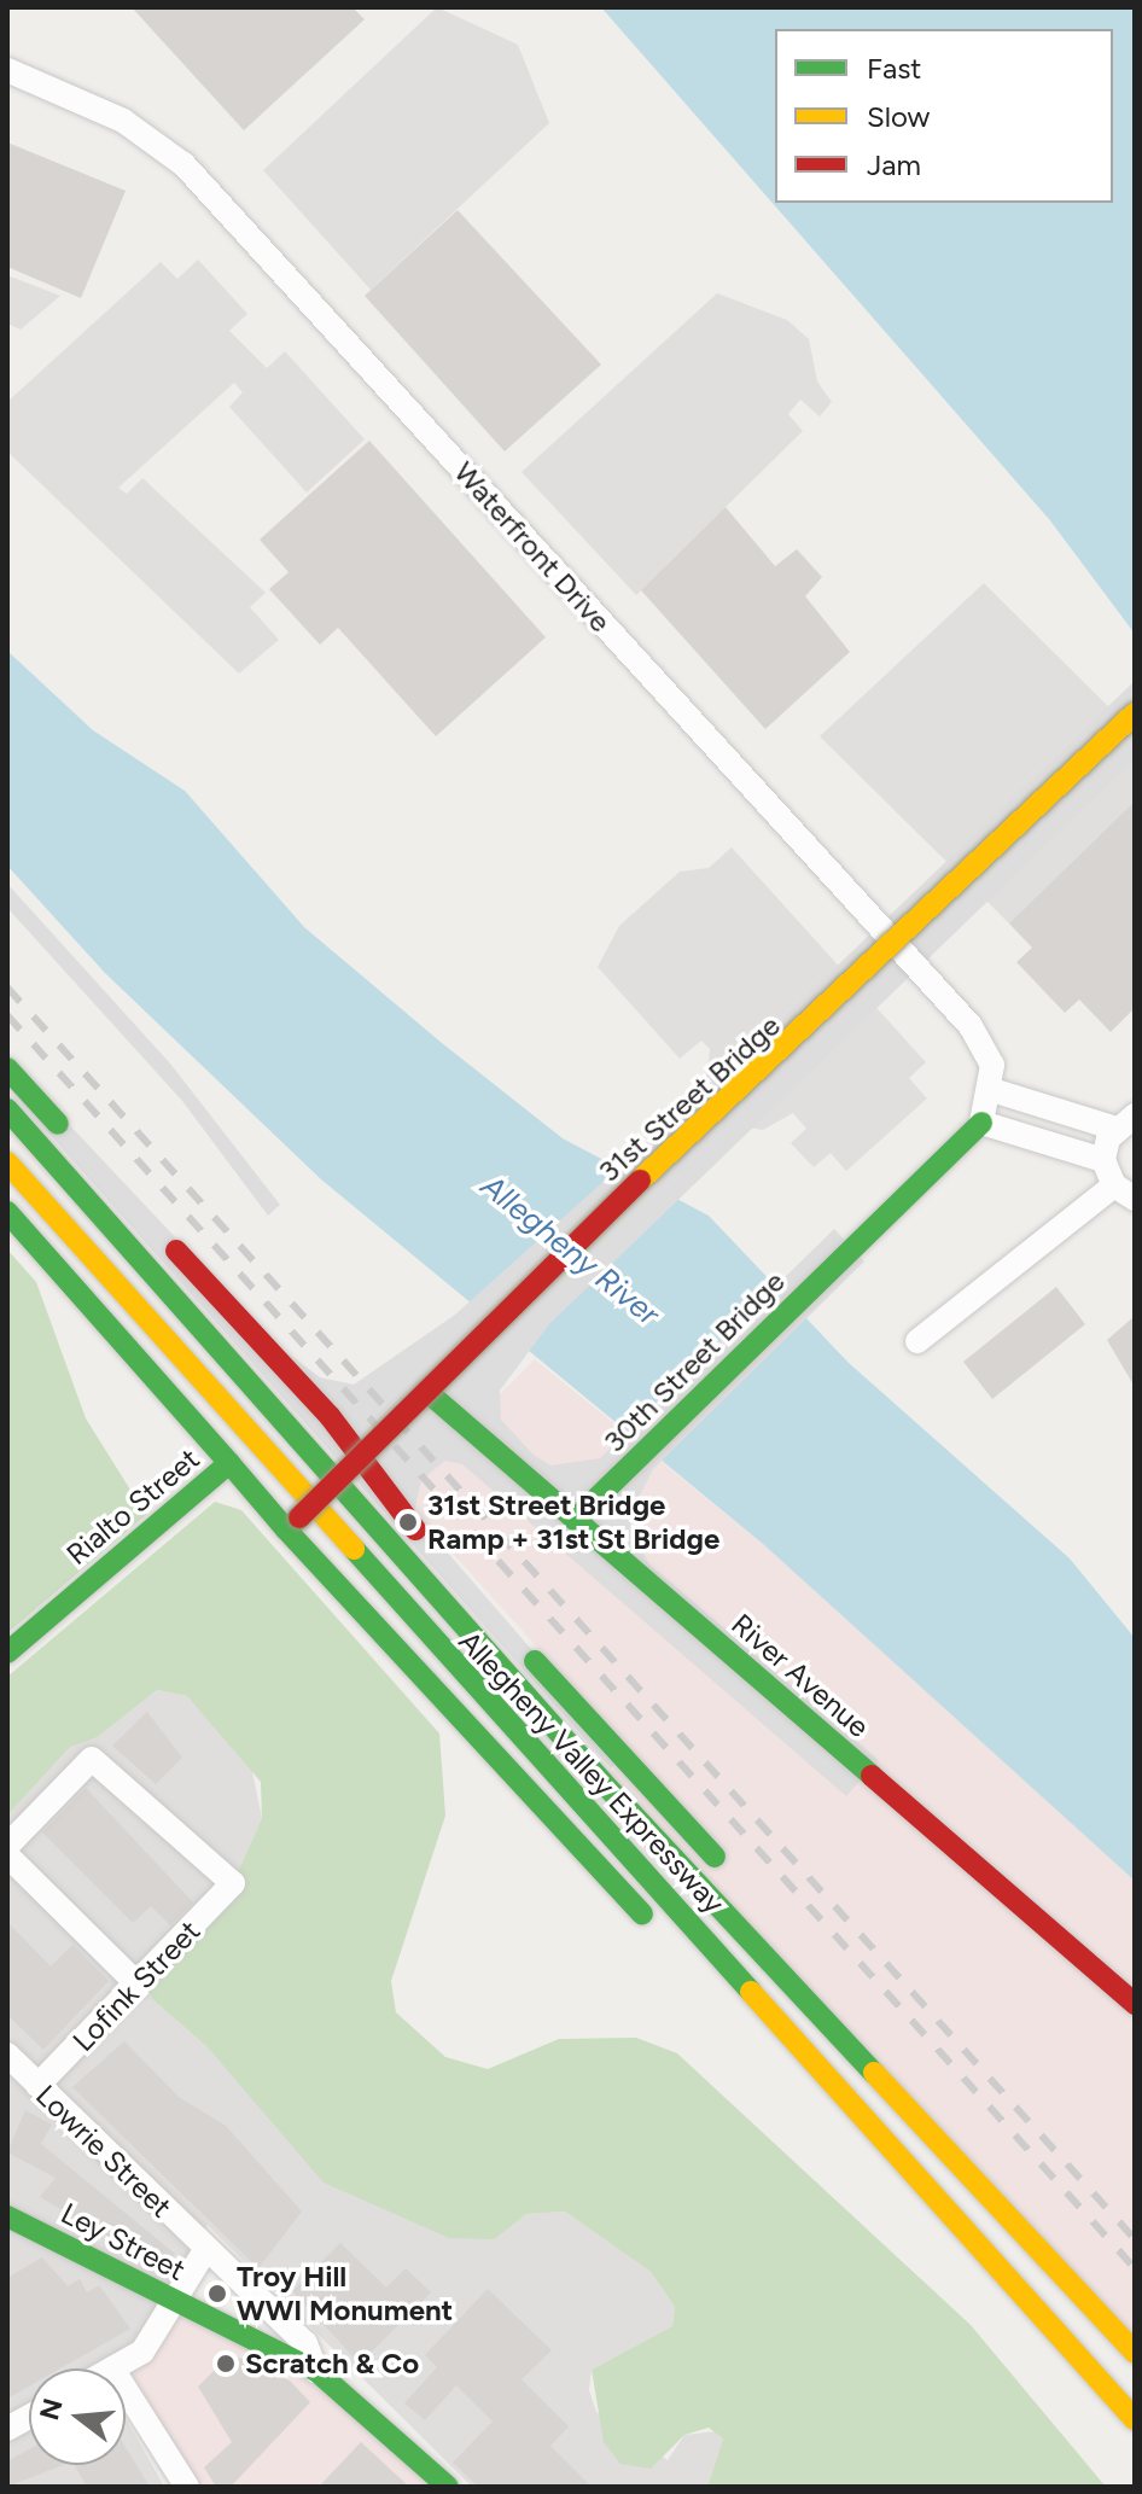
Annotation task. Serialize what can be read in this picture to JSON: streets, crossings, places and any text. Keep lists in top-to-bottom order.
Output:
{
  "streets": {
    "main road": [
      "31st Street Bridge",
      "30th Street Bridge",
      "Rialto Street",
      "River Avenue",
      "Allegheny Valley Expressway",
      "Lowrie Street",
      "Ley Street"
    ],
    "street": ["Waterfront Drive", "Lofink Street"]
  },
  "crossings": [
    ["31st Street Bridge", "Rialto Street"],
    ["31st Street Bridge", "River Avenue"],
    ["30th Street Bridge", "River Avenue"],
    ["Lofink Street", "Lowrie Street"],
    ["Lowrie Street", "Ley Street"]
  ],
  "water": ["Allegheny River"],
  "places": ["31st Street Bridge Ramp + 31st St Bridge", "Troy Hill WWI Monument", "Scratch & Co"],
  "legend": ["Fast", "Slow", "Jam"],
  "north": "left"
}
